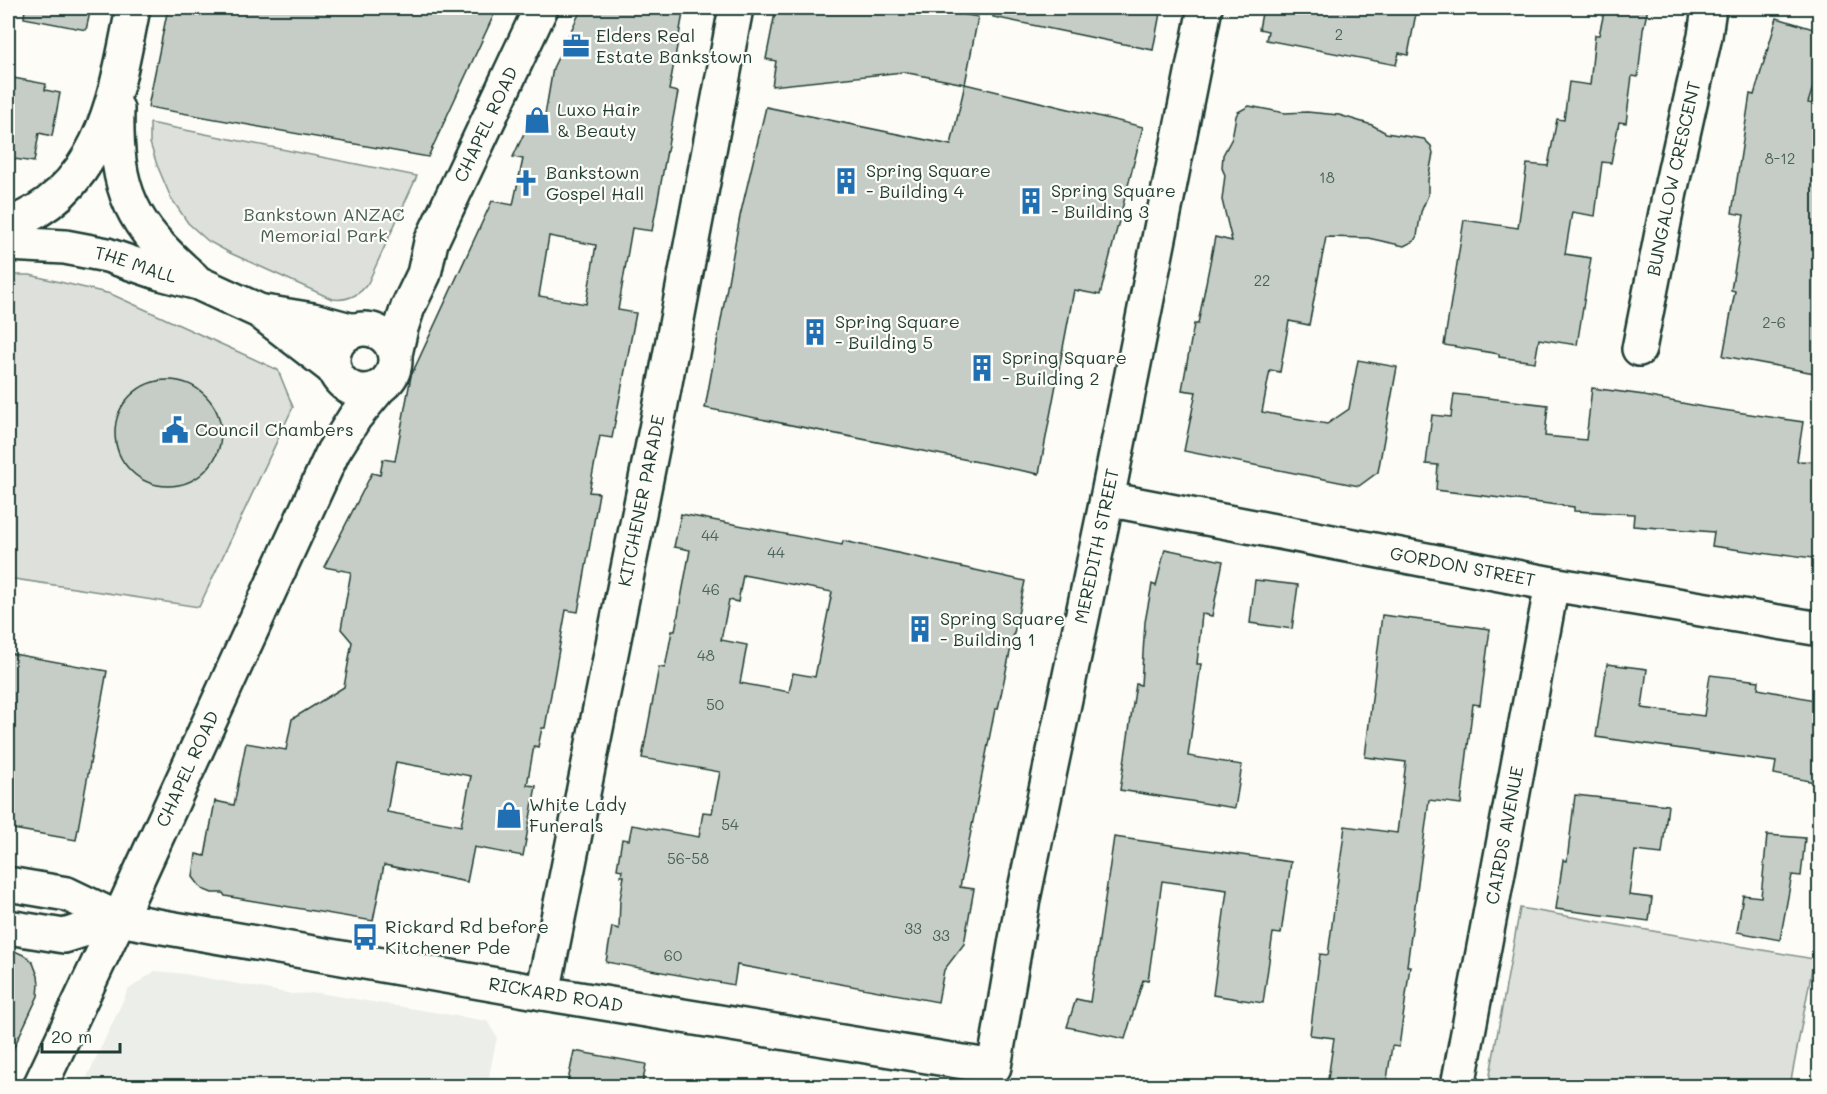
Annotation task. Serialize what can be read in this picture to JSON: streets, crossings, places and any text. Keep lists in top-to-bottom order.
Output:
{
  "streets": {
    "street": [
      "CHAPEL ROAD",
      "BUNGALOW CRESCENT",
      "THE MALL",
      "KITCHENER PARADE",
      "MEREDITH STREET",
      "GORDON STREET",
      "CAIRDS AVENUE",
      "RICKARD ROAD"
    ]
  },
  "crossings": [
    ["CHAPEL ROAD", "THE MALL"],
    ["CHAPEL ROAD", "RICKARD ROAD"],
    ["KITCHENER PARADE", "RICKARD ROAD"],
    ["MEREDITH STREET", "GORDON STREET"],
    ["MEREDITH STREET", "RICKARD ROAD"],
    ["GORDON STREET", "CAIRDS AVENUE"]
  ],
  "parks": ["Bankstown ANZAC Memorial Park"],
  "places": {
    "office": ["Elders Real Estate Bankstown"],
    "shop": ["Luxo Hair & Beauty", "White Lady Funerals"],
    "building": [
      "Spring Square - Building 4",
      "Spring Square - Building 3",
      "Spring Square - Building 5",
      "Spring Square - Building 2",
      "Spring Square - Building 1"
    ],
    "church": ["Bankstown Gospel Hall"],
    "public building": ["Council Chambers"],
    "bus stop": ["Rickard Rd before Kitchener Pde"]
  },
  "house_numbers": [
    "2",
    "8-12",
    "18",
    "22",
    "2-6",
    "44",
    "44",
    "46",
    "48",
    "50",
    "54",
    "56-58",
    "33",
    "33",
    "60"
  ],
  "scale_bar": "20 m"
}
